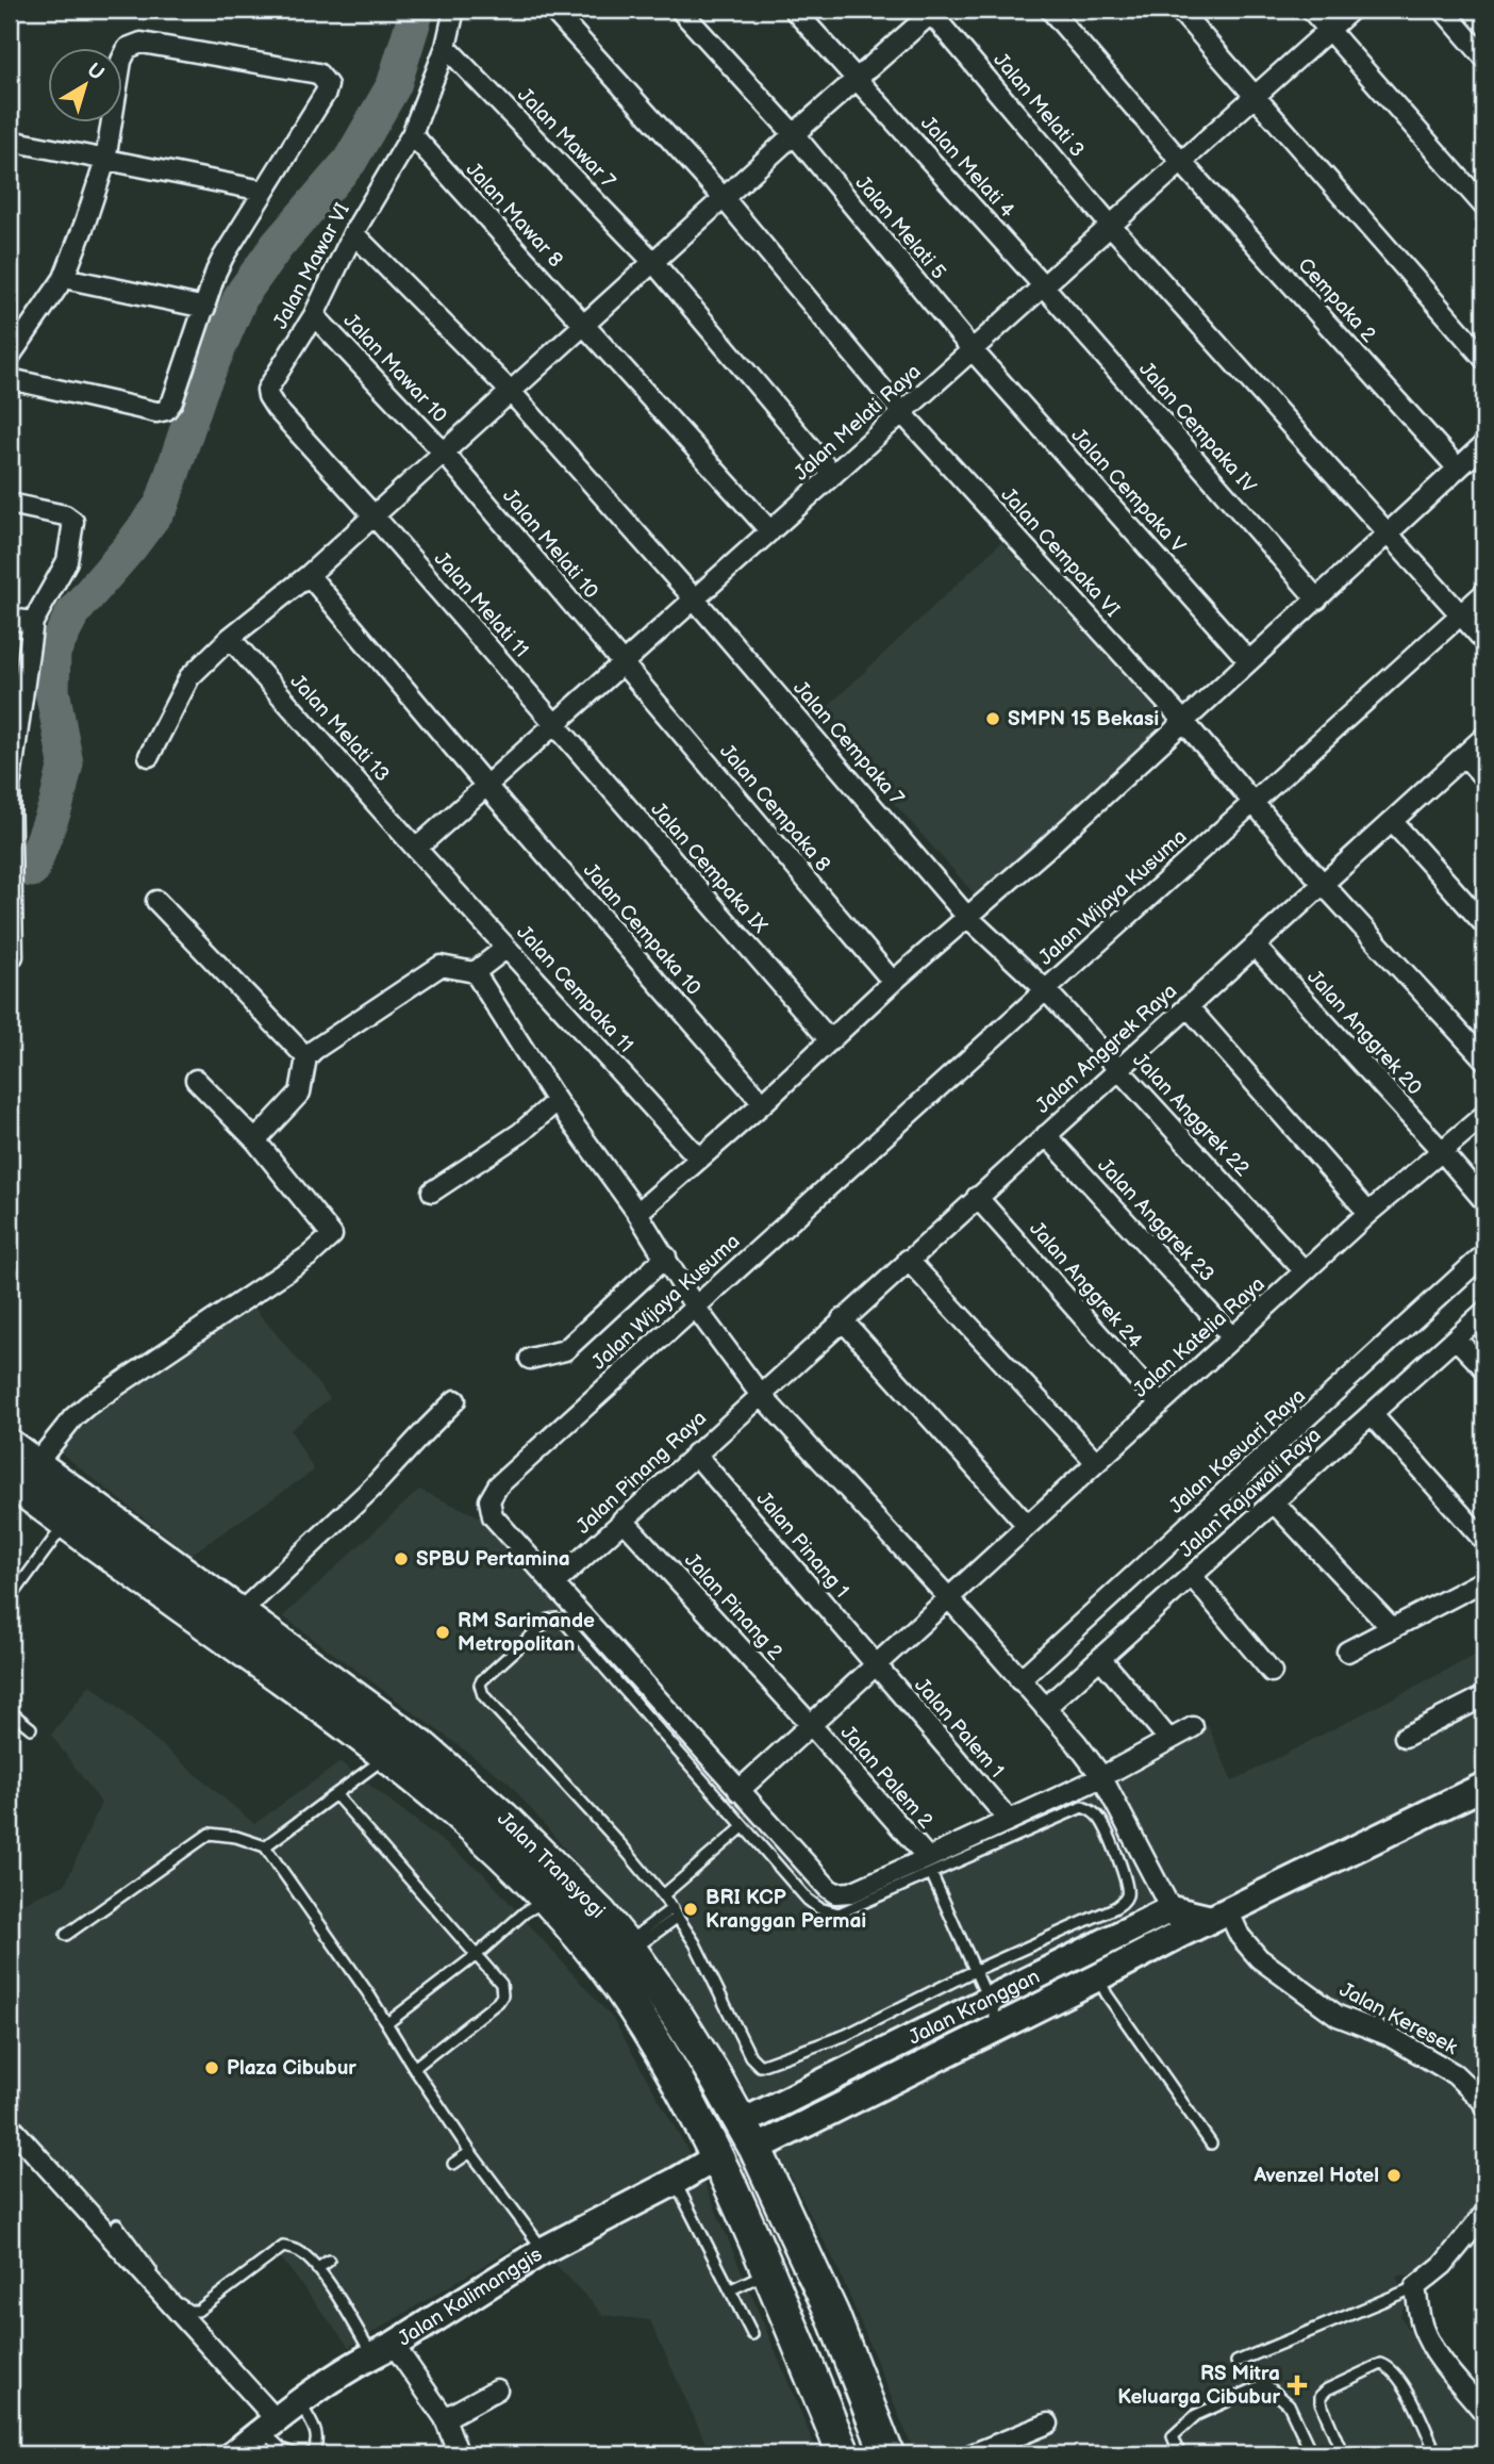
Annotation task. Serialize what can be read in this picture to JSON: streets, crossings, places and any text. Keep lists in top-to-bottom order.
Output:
{
  "streets": {
    "highway": ["Jalan Transyogi"],
    "main road": ["Jalan Kranggan", "Jalan Kalimanggis"],
    "street": [
      "Jalan Melati 3",
      "Jalan Mawar 7",
      "Jalan Melati 4",
      "Jalan Mawar 8",
      "Jalan Melati 5",
      "Jalan Mawar VI",
      "Cempaka 2",
      "Jalan Mawar 10",
      "Jalan Melati Raya",
      "Jalan Cempaka IV",
      "Jalan Cempaka V",
      "Jalan Melati 10",
      "Jalan Cempaka VI",
      "Jalan Melati 11",
      "Jalan Melati 13",
      "Jalan Cempaka 7",
      "Jalan Cempaka 8",
      "Jalan Cempaka IX",
      "Jalan Wijaya Kusuma",
      "Jalan Cempaka 10",
      "Jalan Cempaka 11",
      "Jalan Anggrek 20",
      "Jalan Anggrek Raya",
      "Jalan Anggrek 22",
      "Jalan Anggrek 23",
      "Jalan Anggrek 24",
      "Jalan Katelia Raya",
      "Jalan Kasuari Raya",
      "Jalan Pinang Raya",
      "Jalan Rajawali Raya",
      "Jalan Pinang 1",
      "Jalan Pinang 2",
      "Jalan Palem 1",
      "Jalan Palem 2",
      "Jalan Keresek"
    ]
  },
  "crossings": [
    ["Jalan Melati 3", "Jalan Melati Raya"],
    ["Jalan Melati 3", "Jalan Wijaya Kusuma"],
    ["Jalan Mawar 7", "Jalan Mawar VI"],
    ["Jalan Mawar 7", "Jalan Melati Raya"],
    ["Jalan Melati 4", "Jalan Melati Raya"],
    ["Jalan Melati 4", "Jalan Cempaka IV"],
    ["Jalan Mawar 8", "Jalan Mawar VI"],
    ["Jalan Mawar 8", "Jalan Melati Raya"],
    ["Jalan Melati 5", "Jalan Melati Raya"],
    ["Jalan Melati 5", "Jalan Cempaka V"],
    ["Jalan Mawar VI", "Jalan Mawar 10"],
    ["Jalan Mawar VI", "Jalan Melati 11"],
    ["Jalan Mawar VI", "Jalan Cempaka 7"],
    ["Cempaka 2", "Jalan Melati Raya"],
    ["Jalan Mawar 10", "Jalan Melati 10"],
    ["Jalan Melati Raya", "Jalan Cempaka IV"],
    ["Jalan Melati Raya", "Jalan Cempaka V"],
    ["Jalan Melati Raya", "Jalan Melati 10"],
    ["Jalan Melati Raya", "Jalan Cempaka VI"],
    ["Jalan Melati Raya", "Jalan Melati 11"],
    ["Jalan Melati Raya", "Jalan Melati 13"],
    ["Jalan Melati Raya", "Jalan Cempaka 7"],
    ["Jalan Melati Raya", "Jalan Cempaka 8"],
    ["Jalan Melati Raya", "Jalan Cempaka IX"],
    ["Jalan Melati Raya", "Jalan Cempaka 10"],
    ["Jalan Melati Raya", "Jalan Cempaka 11"],
    ["Jalan Melati 10", "Jalan Cempaka 8"],
    ["Jalan Cempaka VI", "Jalan Wijaya Kusuma"],
    ["Jalan Cempaka VI", "Jalan Anggrek Raya"],
    ["Jalan Melati 11", "Jalan Cempaka IX"],
    ["Jalan Melati 13", "Jalan Cempaka 11"],
    ["Jalan Cempaka 7", "Jalan Wijaya Kusuma"],
    ["Jalan Cempaka 7", "Jalan Anggrek 22"],
    ["Jalan Wijaya Kusuma", "Jalan Anggrek 22"],
    ["Jalan Wijaya Kusuma", "Jalan Katelia Raya"],
    ["Jalan Wijaya Kusuma", "Jalan Pinang Raya"],
    ["Jalan Wijaya Kusuma", "Jalan Palem 1"],
    ["Jalan Wijaya Kusuma", "Jalan Palem 2"],
    ["Jalan Anggrek 20", "Jalan Anggrek Raya"],
    ["Jalan Anggrek 20", "Jalan Katelia Raya"],
    ["Jalan Anggrek Raya", "Jalan Anggrek 22"],
    ["Jalan Anggrek Raya", "Jalan Anggrek 23"],
    ["Jalan Anggrek Raya", "Jalan Anggrek 24"],
    ["Jalan Anggrek Raya", "Jalan Pinang Raya"],
    ["Jalan Anggrek 22", "Jalan Katelia Raya"],
    ["Jalan Anggrek 23", "Jalan Katelia Raya"],
    ["Jalan Anggrek 24", "Jalan Katelia Raya"],
    ["Jalan Katelia Raya", "Jalan Pinang 1"],
    ["Jalan Katelia Raya", "Jalan Pinang 2"],
    ["Jalan Katelia Raya", "Jalan Palem 1"],
    ["Jalan Katelia Raya", "Jalan Palem 2"],
    ["Jalan Pinang Raya", "Jalan Pinang 1"],
    ["Jalan Pinang Raya", "Jalan Pinang 2"],
    ["Jalan Pinang 1", "Jalan Palem 1"],
    ["Jalan Pinang 2", "Jalan Palem 2"],
    ["Jalan Transyogi", "Jalan Kranggan"],
    ["Jalan Transyogi", "Jalan Kalimanggis"],
    ["Jalan Kranggan", "Jalan Keresek"]
  ],
  "places": {
    "other": [
      "SMPN 15 Bekasi",
      "SPBU Pertamina",
      "RM Sarimande Metropolitan",
      "BRI KCP Kranggan Permai",
      "Plaza Cibubur",
      "Avenzel Hotel"
    ],
    "health": ["RS Mitra Keluarga Cibubur"]
  },
  "north": "top right"
}
